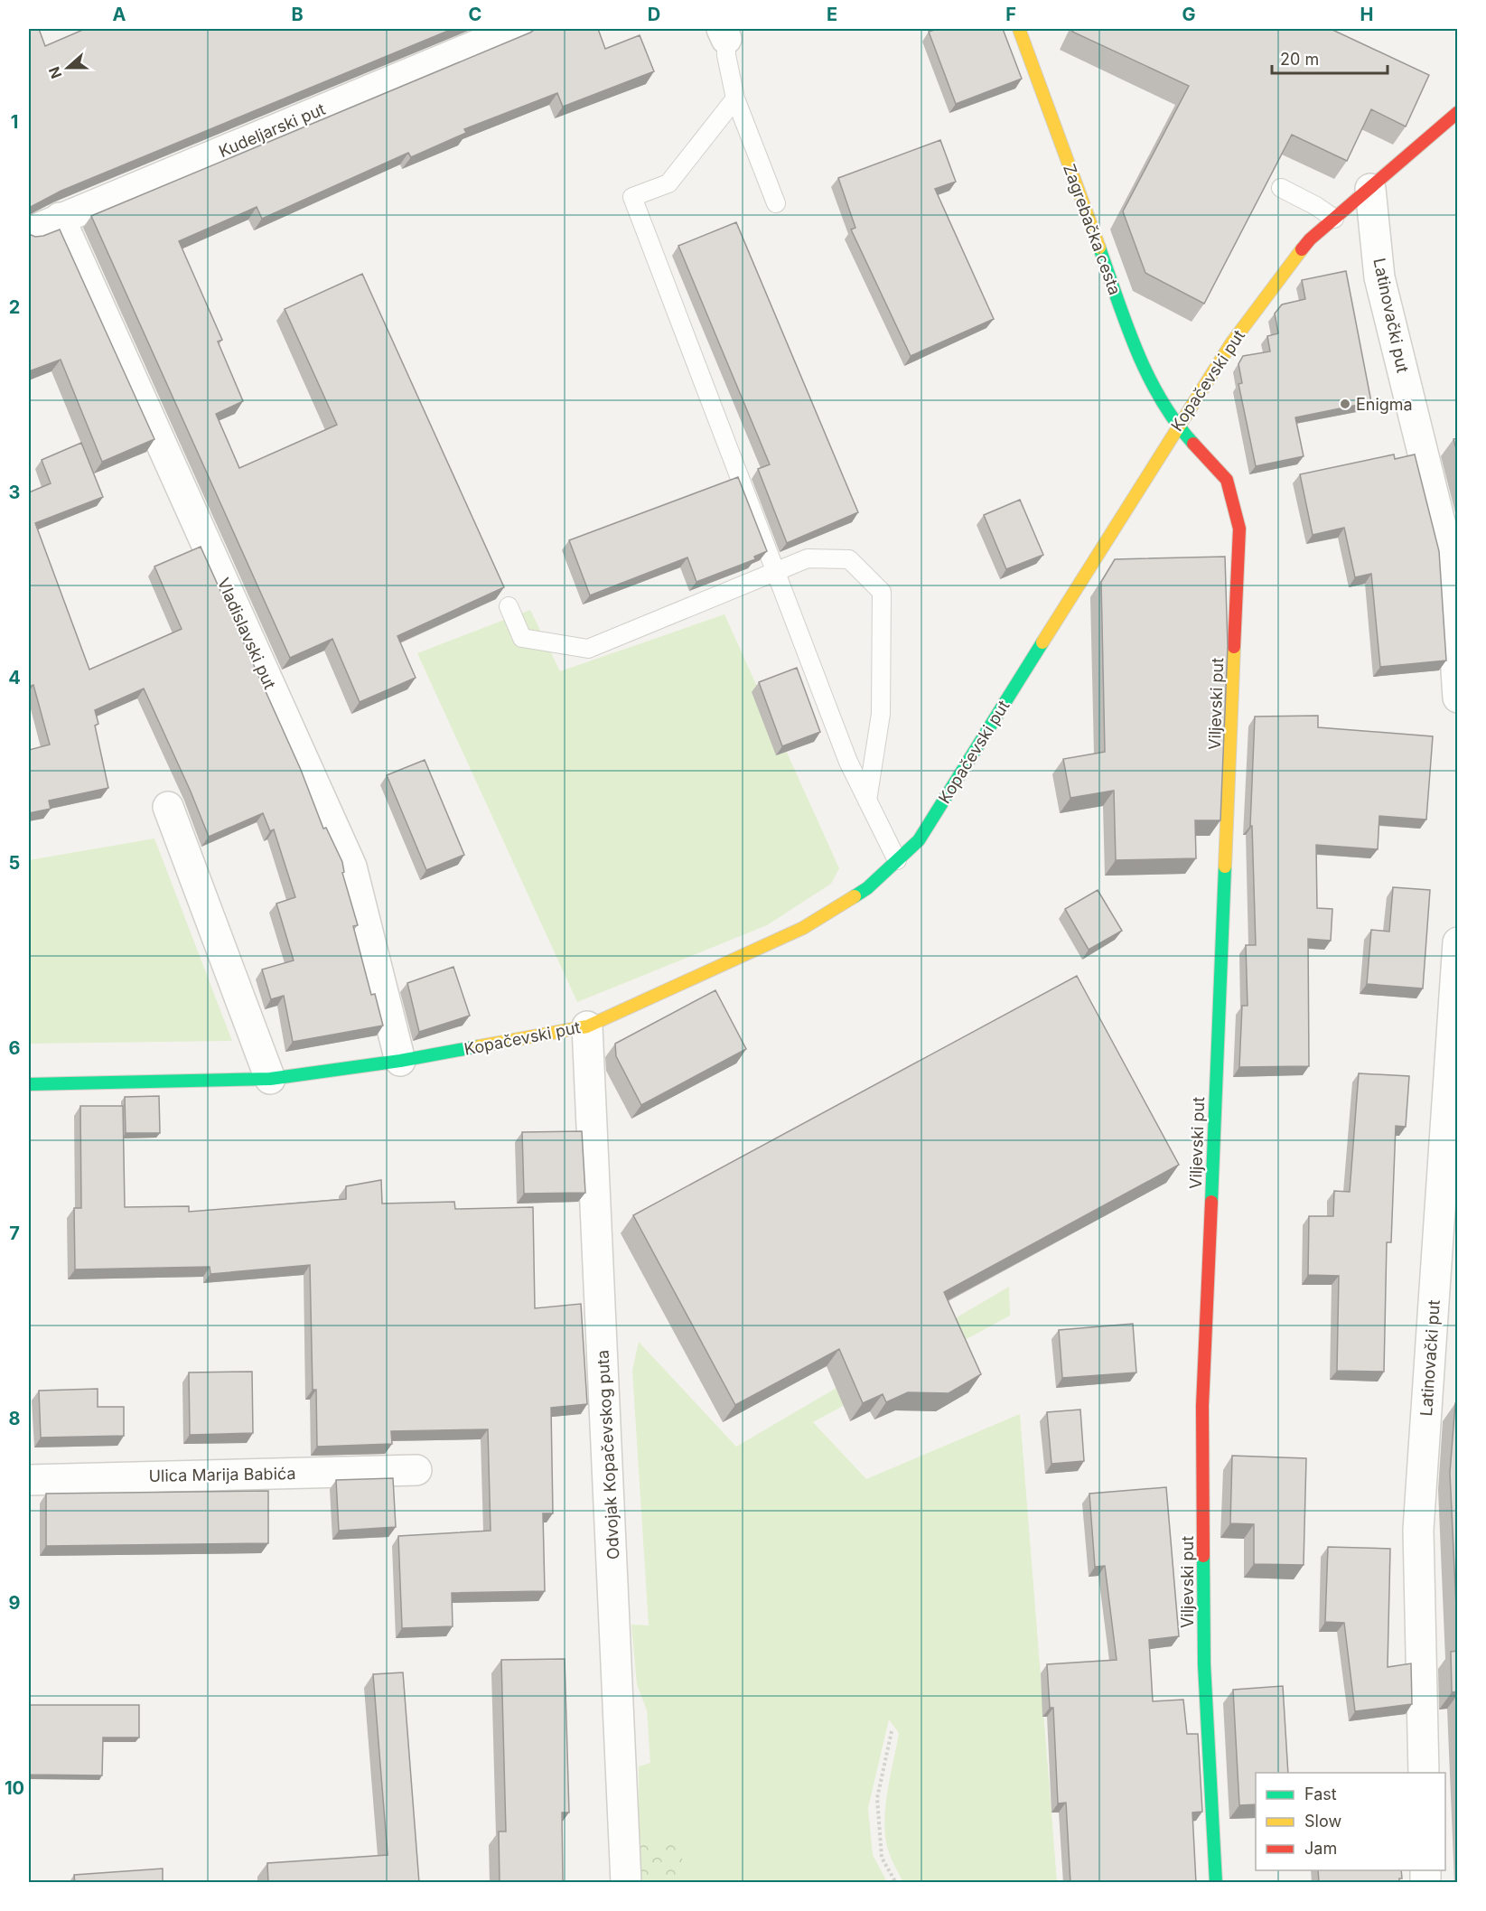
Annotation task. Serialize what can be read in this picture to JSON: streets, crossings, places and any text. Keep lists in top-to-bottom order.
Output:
{
  "streets": {
    "street": [
      "Kudeljarski put",
      "Zagrebačka cesta",
      "Latinovački put",
      "Kopačevski put",
      "Vladislavski put",
      "Viljevski put",
      "Odvojak Kopačevskog puta",
      "Ulica Marija Babića"
    ]
  },
  "crossings": [
    ["Kudeljarski put", "Vladislavski put"],
    ["Zagrebačka cesta", "Kopačevski put"],
    ["Zagrebačka cesta", "Viljevski put"],
    ["Latinovački put", "Kopačevski put"],
    ["Kopačevski put", "Vladislavski put"],
    ["Kopačevski put", "Viljevski put"],
    ["Kopačevski put", "Odvojak Kopačevskog puta"]
  ],
  "places": ["Enigma"],
  "legend": ["Fast", "Slow", "Jam"],
  "scale_bar": "20 m",
  "north": "left",
  "grid": {
    "columns": [
      "A",
      "B",
      "C",
      "D",
      "E",
      "F",
      "G",
      "H"
    ],
    "rows": [
      "1",
      "2",
      "3",
      "4",
      "5",
      "6",
      "7",
      "8",
      "9",
      "10"
    ]
  }
}
